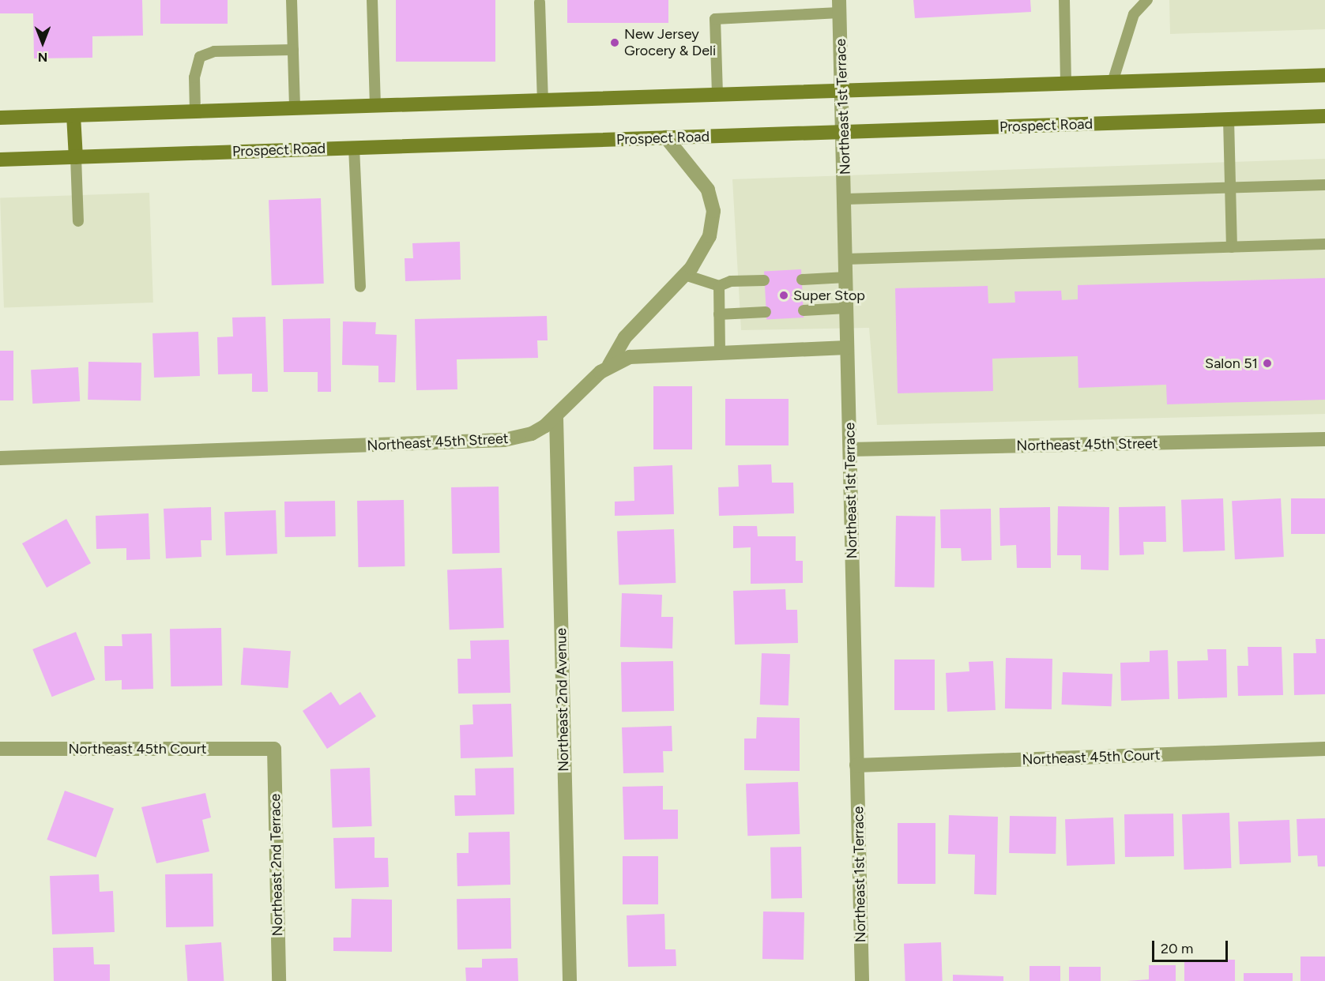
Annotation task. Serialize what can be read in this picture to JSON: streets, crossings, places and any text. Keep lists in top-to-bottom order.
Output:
{
  "streets": {
    "main road": ["Prospect Road"],
    "street": [
      "Northeast 1st Terrace",
      "Northeast 45th Street",
      "Northeast 2nd Avenue",
      "Northeast 45th Court",
      "Northeast 2nd Terrace"
    ]
  },
  "crossings": [
    ["Northeast 1st Terrace", "Prospect Road"],
    ["Northeast 1st Terrace", "Northeast 45th Street"],
    ["Northeast 1st Terrace", "Northeast 45th Court"],
    ["Northeast 45th Street", "Northeast 2nd Avenue"],
    ["Northeast 45th Court", "Northeast 2nd Terrace"]
  ],
  "places": ["New Jersey Grocery & Deli", "Super Stop", "Salon 51"],
  "scale_bar": "20 m",
  "north": "bottom"
}
